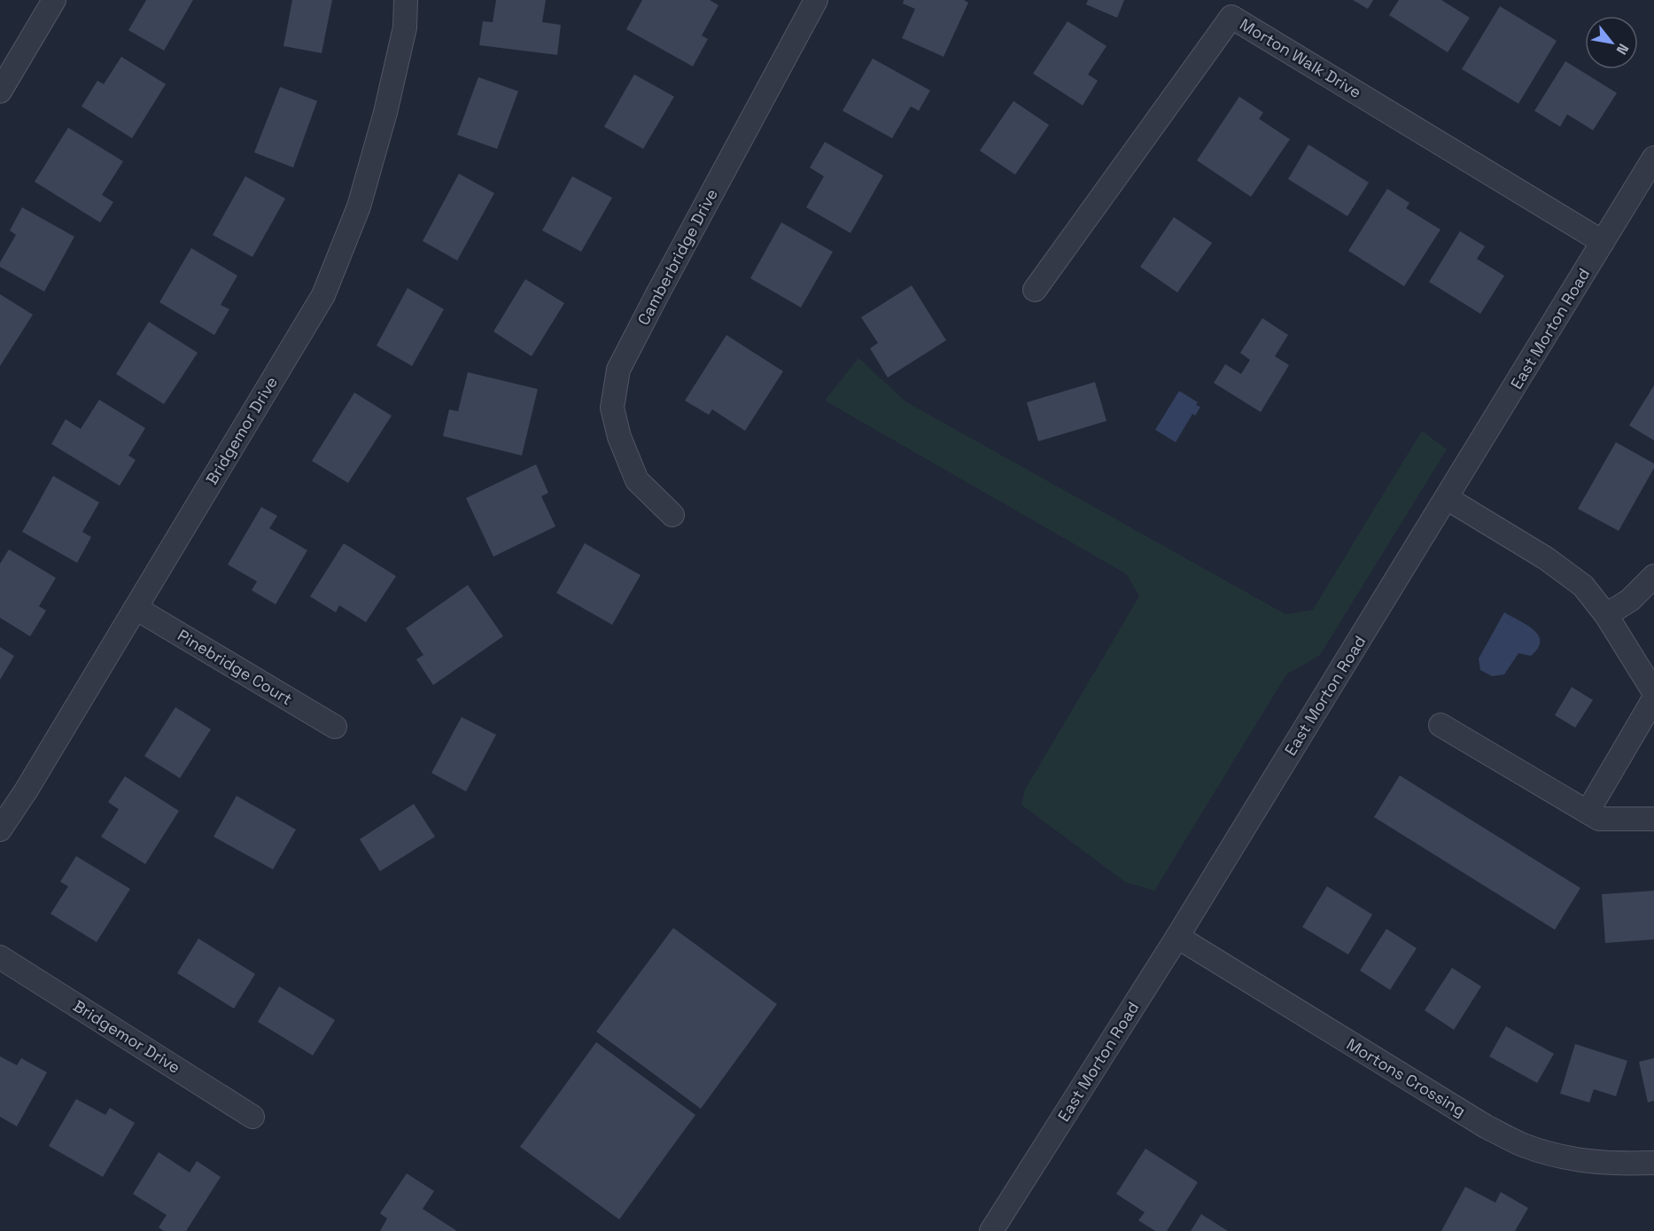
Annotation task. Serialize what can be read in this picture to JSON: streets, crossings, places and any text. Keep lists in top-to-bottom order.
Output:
{
  "streets": {
    "street": [
      "Morton Walk Drive",
      "Camberbridge Drive",
      "East Morton Road",
      "Bridgemor Drive",
      "Pinebridge Court",
      "Mortons Crossing"
    ]
  },
  "crossings": [
    ["Morton Walk Drive", "East Morton Road"],
    ["East Morton Road", "Mortons Crossing"],
    ["Bridgemor Drive", "Pinebridge Court"]
  ],
  "north": "bottom right"
}
